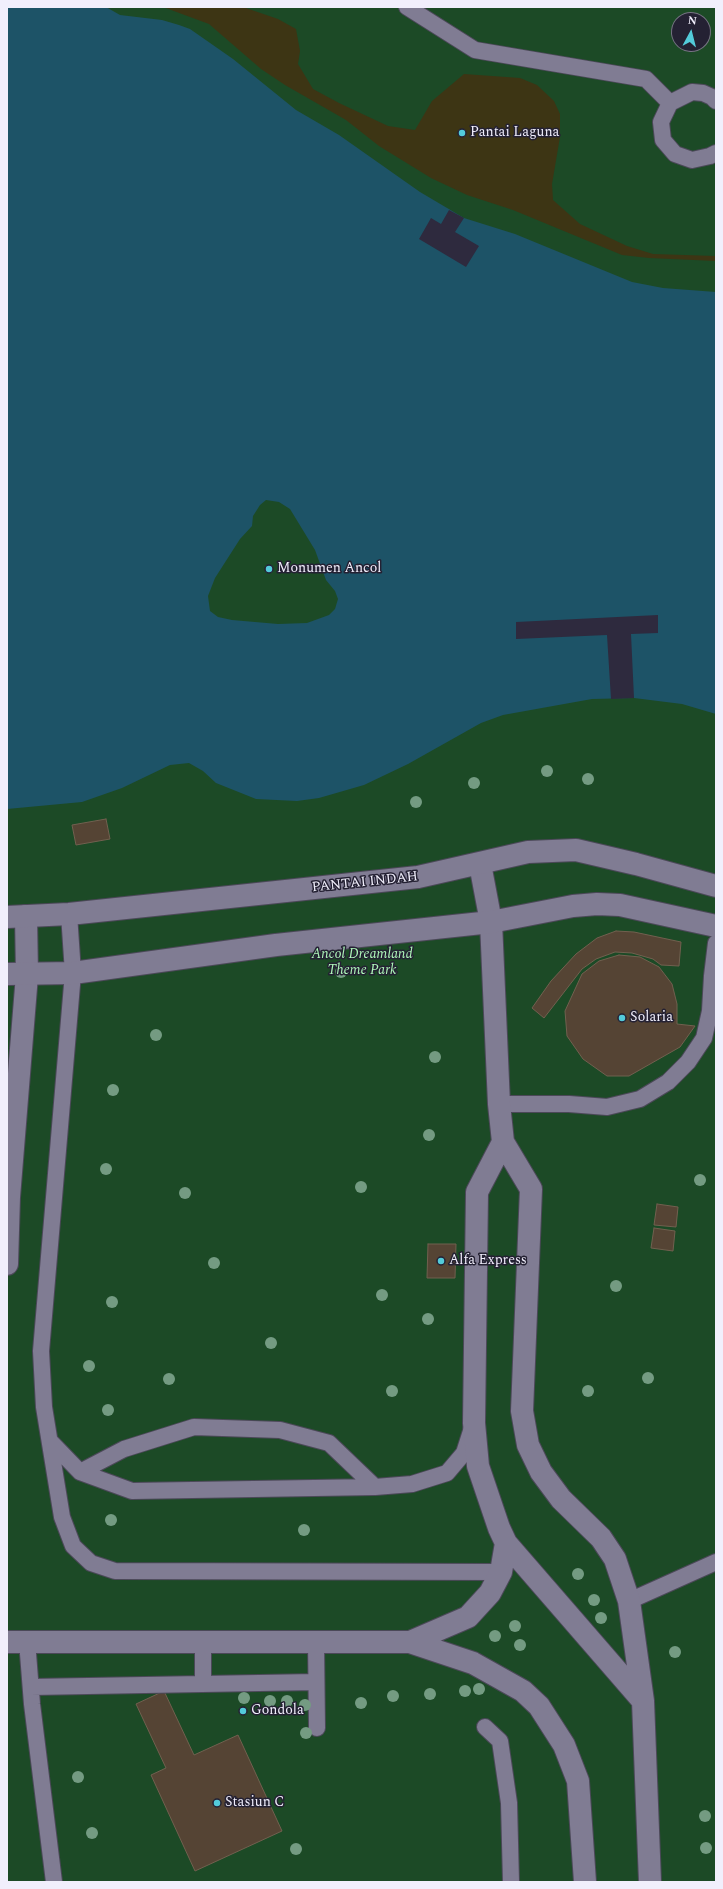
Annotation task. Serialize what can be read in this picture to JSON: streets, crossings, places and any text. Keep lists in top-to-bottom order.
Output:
{
  "streets": {
    "street": ["PANTAI INDAH"]
  },
  "parks": ["Ancol Dreamland Theme Park"],
  "places": [
    "Pantai Laguna",
    "Monumen Ancol",
    "Solaria",
    "Alfa Express",
    "Gondola",
    "Stasiun C"
  ],
  "north": "top"
}
